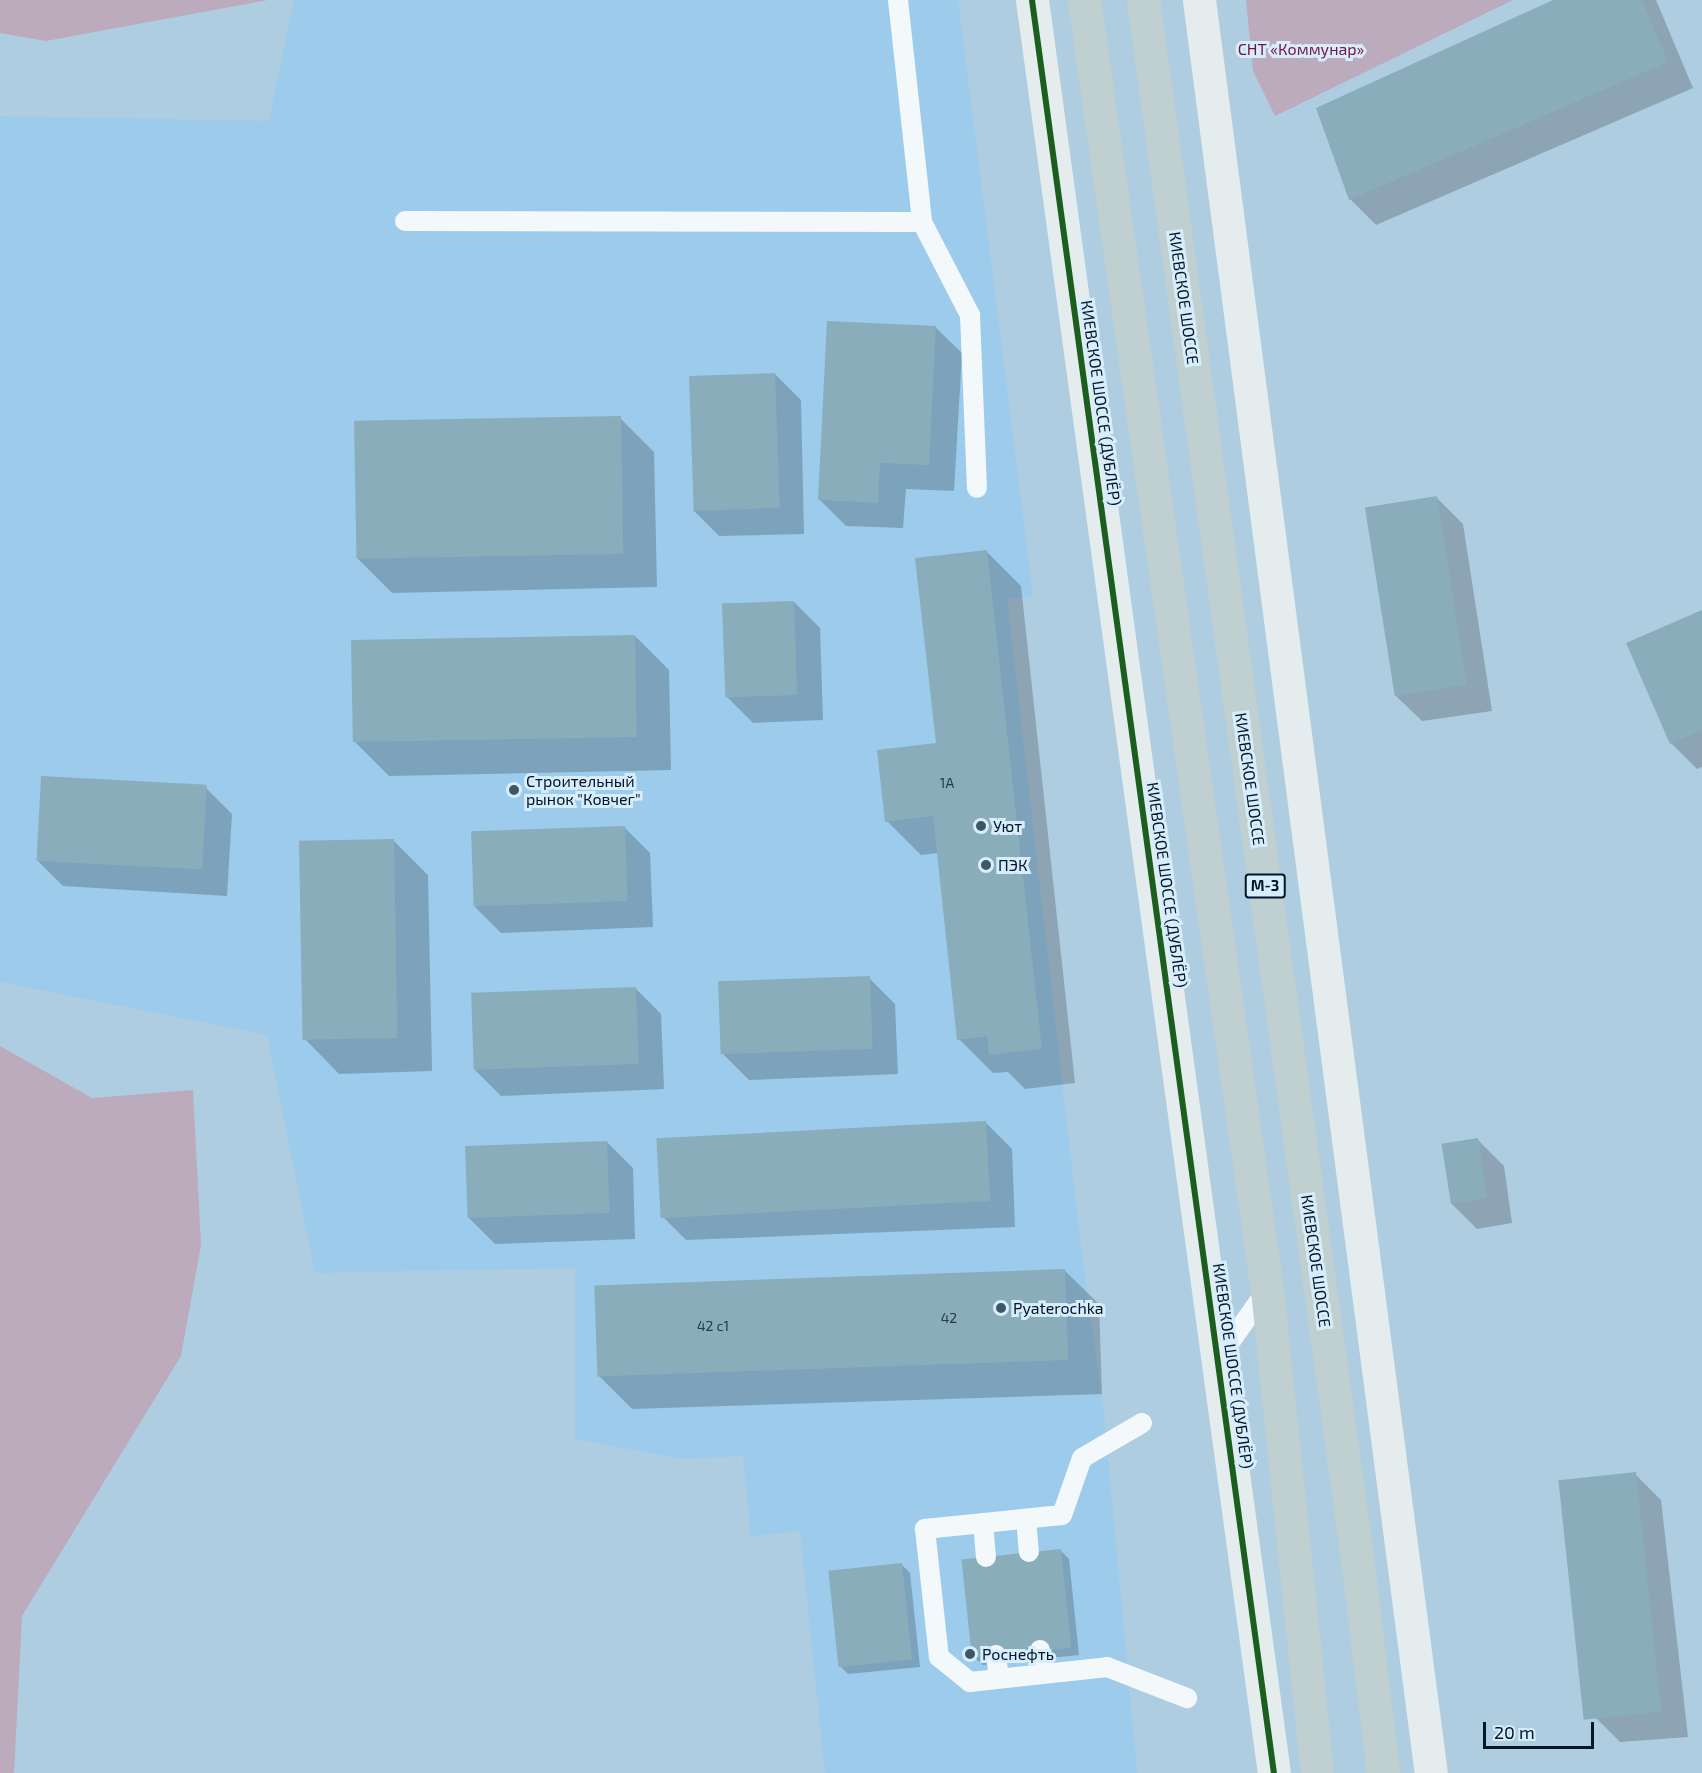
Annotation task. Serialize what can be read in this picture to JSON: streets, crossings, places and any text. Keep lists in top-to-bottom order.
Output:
{
  "streets": {
    "highway": ["КИЕВСКОЕ ШОССЕ", "М-3"],
    "street": ["КИЕВСКОЕ ШОССЕ (ДУБЛЁР)"]
  },
  "parks": ["СНТ «Коммунар»"],
  "places": [
    "Строительный рынок \"Ковчег\"",
    "Уют",
    "ПЭК",
    "Pyaterochka",
    "Роснефть"
  ],
  "house_numbers": ["1А", "42", "42 с1"],
  "scale_bar": "20 m"
}
